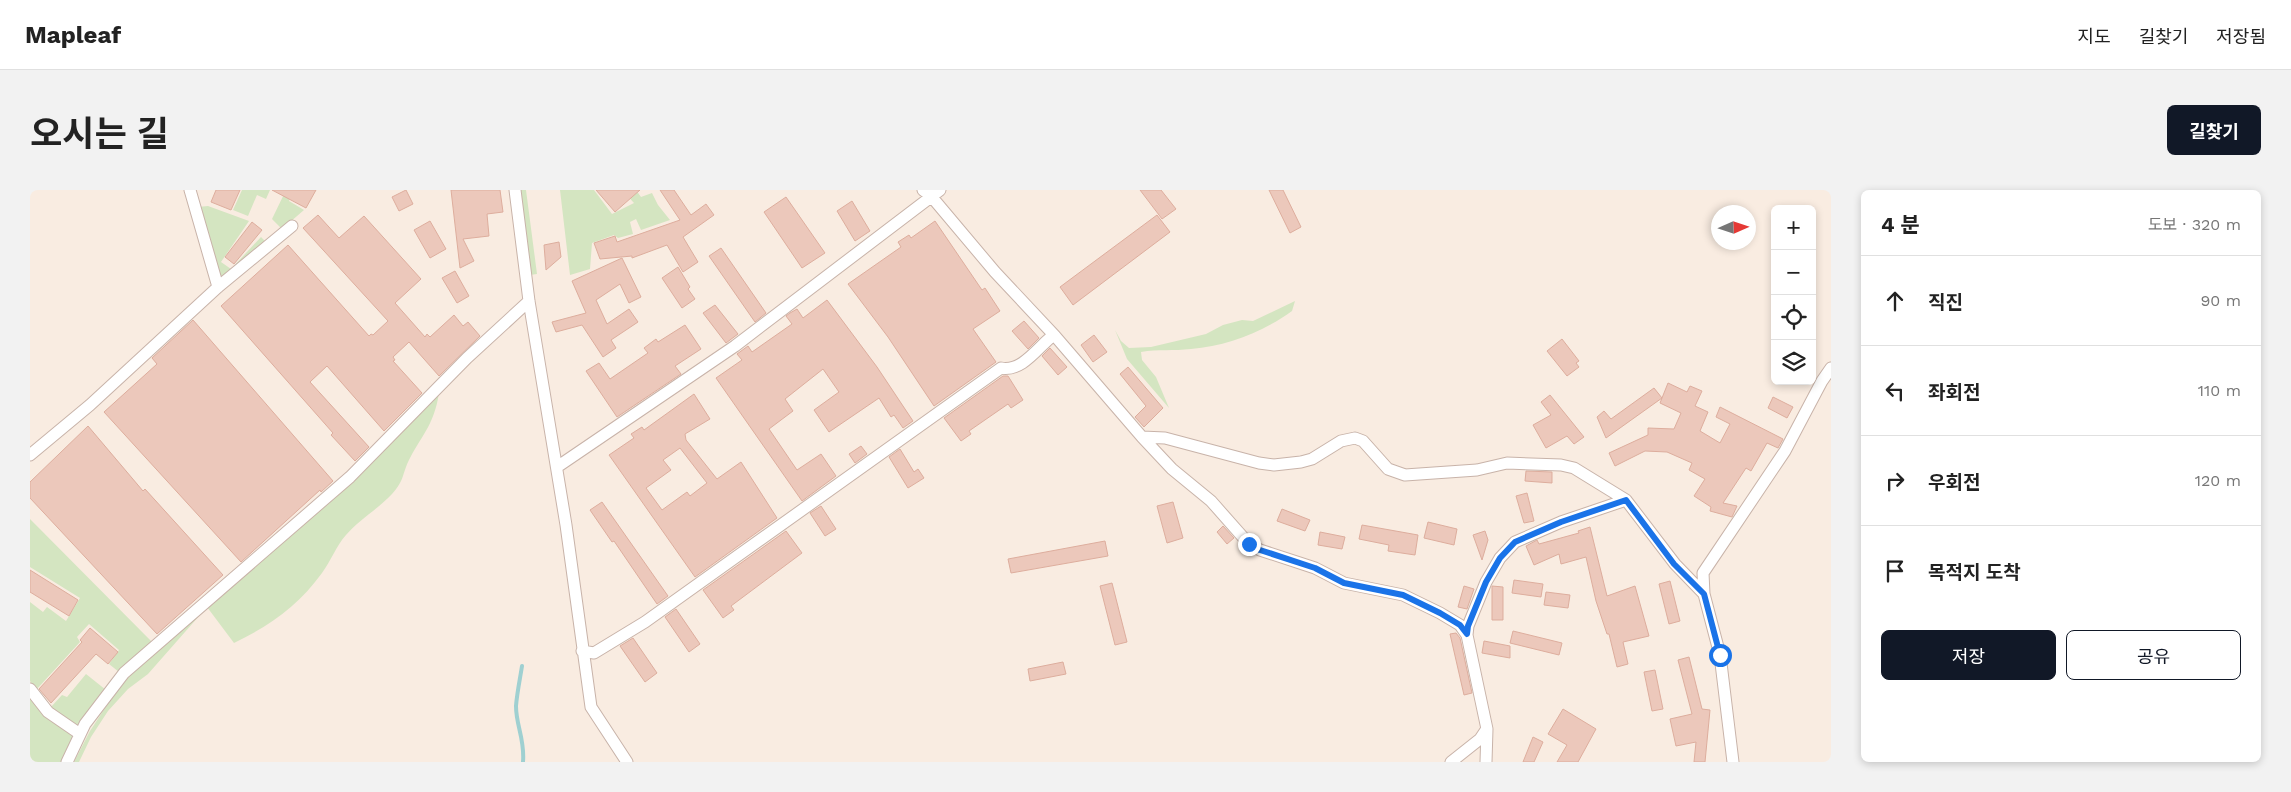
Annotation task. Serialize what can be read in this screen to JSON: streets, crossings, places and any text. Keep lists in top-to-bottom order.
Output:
{
  "north": "right",
  "page": {
    "header": "Mapleaf",
    "nav": ["지도", "길찾기", "저장됨"],
    "title": "오시는 길",
    "buttons": [
      "길찾기",
      ["저장", "공유"]
    ],
    "heading": ["4 분", "도보 · 320 m"],
    "map_buttons": ["+", "−"],
    "list": [
      ["직진", "90 m"],
      ["좌회전", "110 m"],
      ["우회전", "120 m"],
      "목적지 도착"
    ]
  }
}
